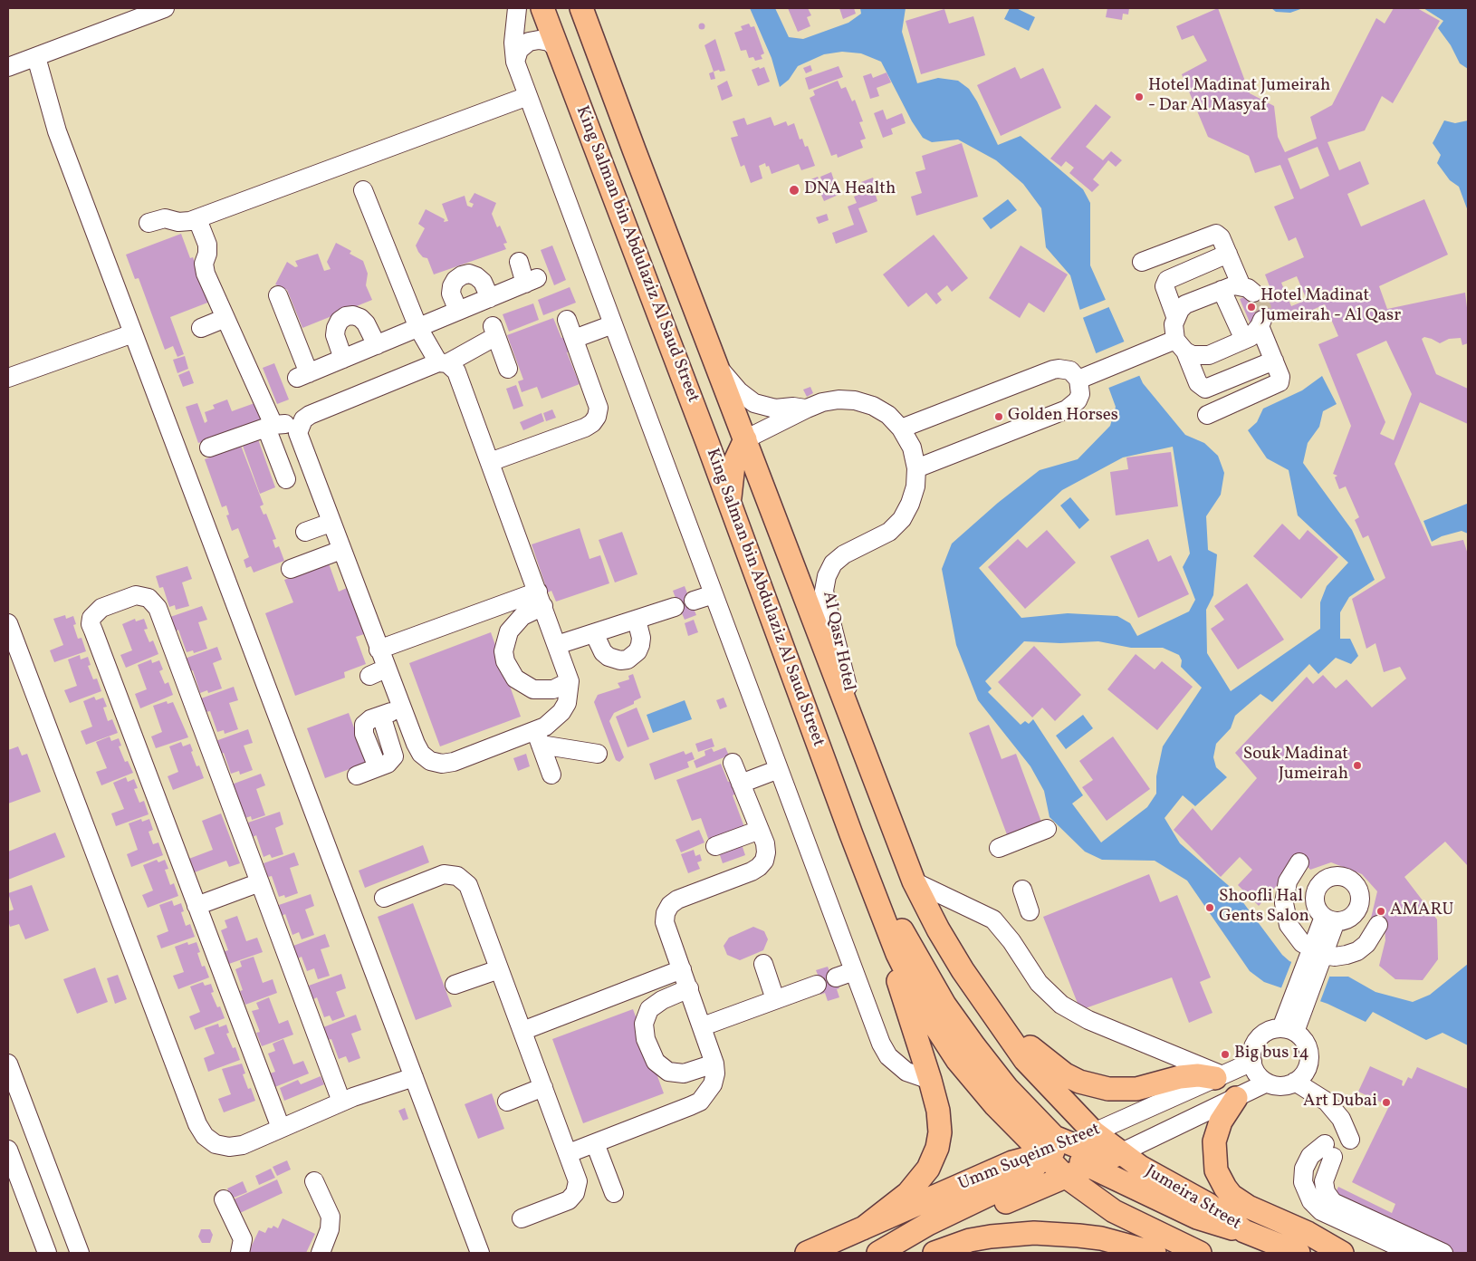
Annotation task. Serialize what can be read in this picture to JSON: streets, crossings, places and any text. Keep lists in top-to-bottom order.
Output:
{
  "streets": {
    "main road": ["King Salman bin Abdulaziz Al Saud Street", "Umm Suqeim Street", "Jumeira Street"],
    "street": ["Al Qasr Hotel"]
  },
  "crossings": [
    ["King Salman bin Abdulaziz Al Saud Street", "Al Qasr Hotel"],
    ["King Salman bin Abdulaziz Al Saud Street", "Umm Suqeim Street"],
    ["King Salman bin Abdulaziz Al Saud Street", "Jumeira Street"],
    ["Umm Suqeim Street", "Jumeira Street"]
  ],
  "places": [
    "Hotel Madinat Jumeirah - Dar Al Masyaf",
    "DNA Health",
    "Hotel Madinat Jumeirah - Al Qasr",
    "Golden Horses",
    "Souk Madinat Jumeirah",
    "Shoofli Hal Gents Salon",
    "AMARU",
    "Big bus 14",
    "Art Dubai"
  ]
}
